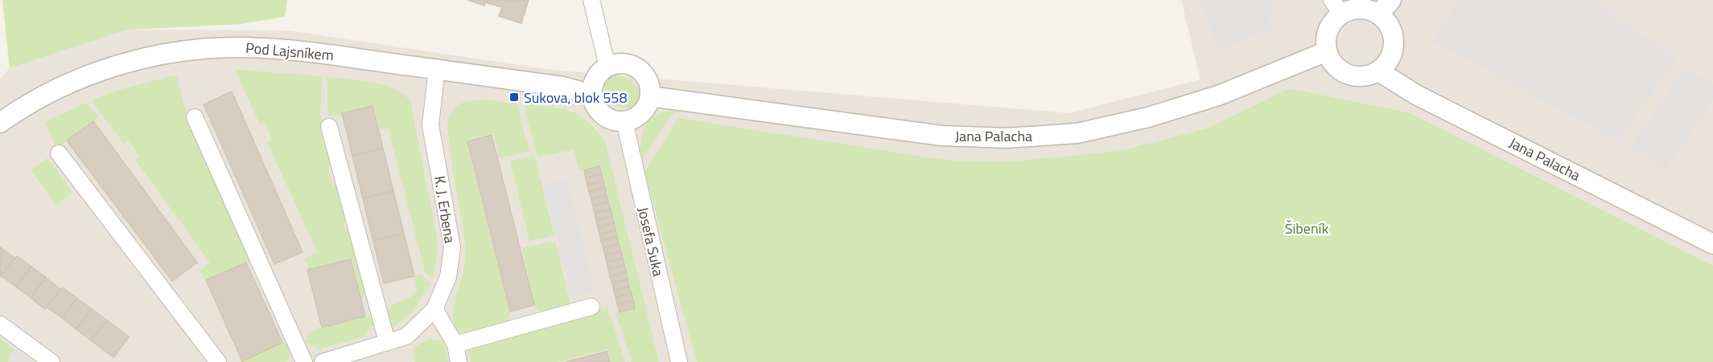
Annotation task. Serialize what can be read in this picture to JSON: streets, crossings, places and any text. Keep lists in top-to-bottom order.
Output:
{
  "streets": {
    "street": [
      "Pod Lajsníkem",
      "Jana Palacha",
      "K. J. Erbena",
      "Josefa Suka"
    ]
  },
  "crossings": [
    ["Pod Lajsníkem", "Jana Palacha"],
    ["Pod Lajsníkem", "K. J. Erbena"],
    ["Pod Lajsníkem", "Josefa Suka"],
    ["Jana Palacha", "Josefa Suka"]
  ],
  "parks": ["Šibeník"],
  "places": {
    "transit": ["Sukova, blok 558"]
  }
}
